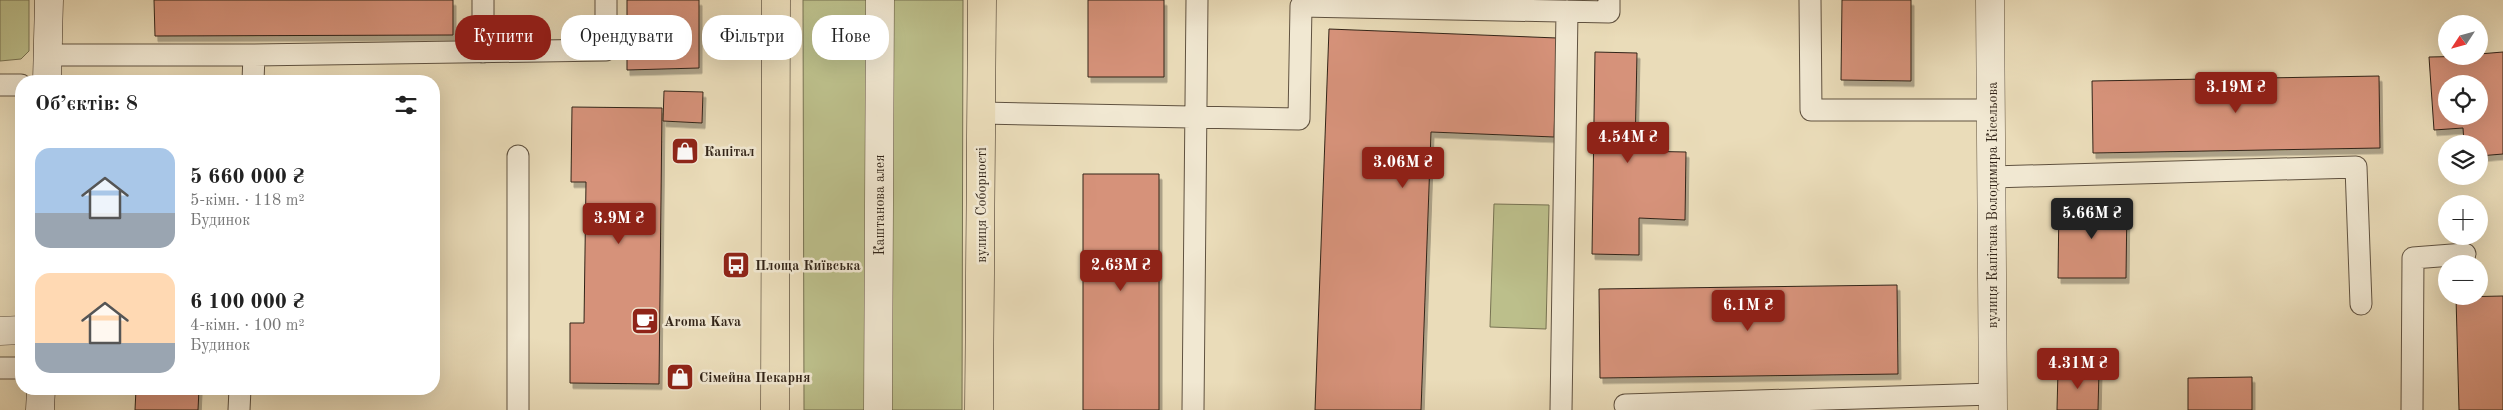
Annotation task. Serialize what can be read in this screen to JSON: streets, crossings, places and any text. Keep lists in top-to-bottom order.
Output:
{
  "streets": {
    "main road": ["вулиця Соборності"],
    "street": ["Каштанова алея", "вулиця Капітана Володимира Кісельова"]
  },
  "places": {
    "shop": ["Капітал", "Сімейна Пекарня"],
    "bus stop": ["Площа Київська"],
    "cafe": ["Aroma Kava"]
  },
  "north": "bottom left",
  "page": {
    "map_buttons": ["+", "−"],
    "chip": [
      "Купити",
      "Орендувати",
      "Фільтри",
      "Нове"
    ],
    "price": [
      "3.19M ₴",
      "4.54M ₴",
      "3.06M ₴",
      "5.66M ₴",
      "3.9M ₴",
      "2.63M ₴",
      "6.1M ₴",
      "4.31M ₴"
    ],
    "heading": "Об’єктів: 8",
    "list": [
      {
        "name": "5 660 000 ₴",
        "note": "5-кімн. · 118 m² · Будинок"
      },
      {
        "name": "6 100 000 ₴",
        "note": "4-кімн. · 100 m² · Будинок"
      }
    ]
  }
}
